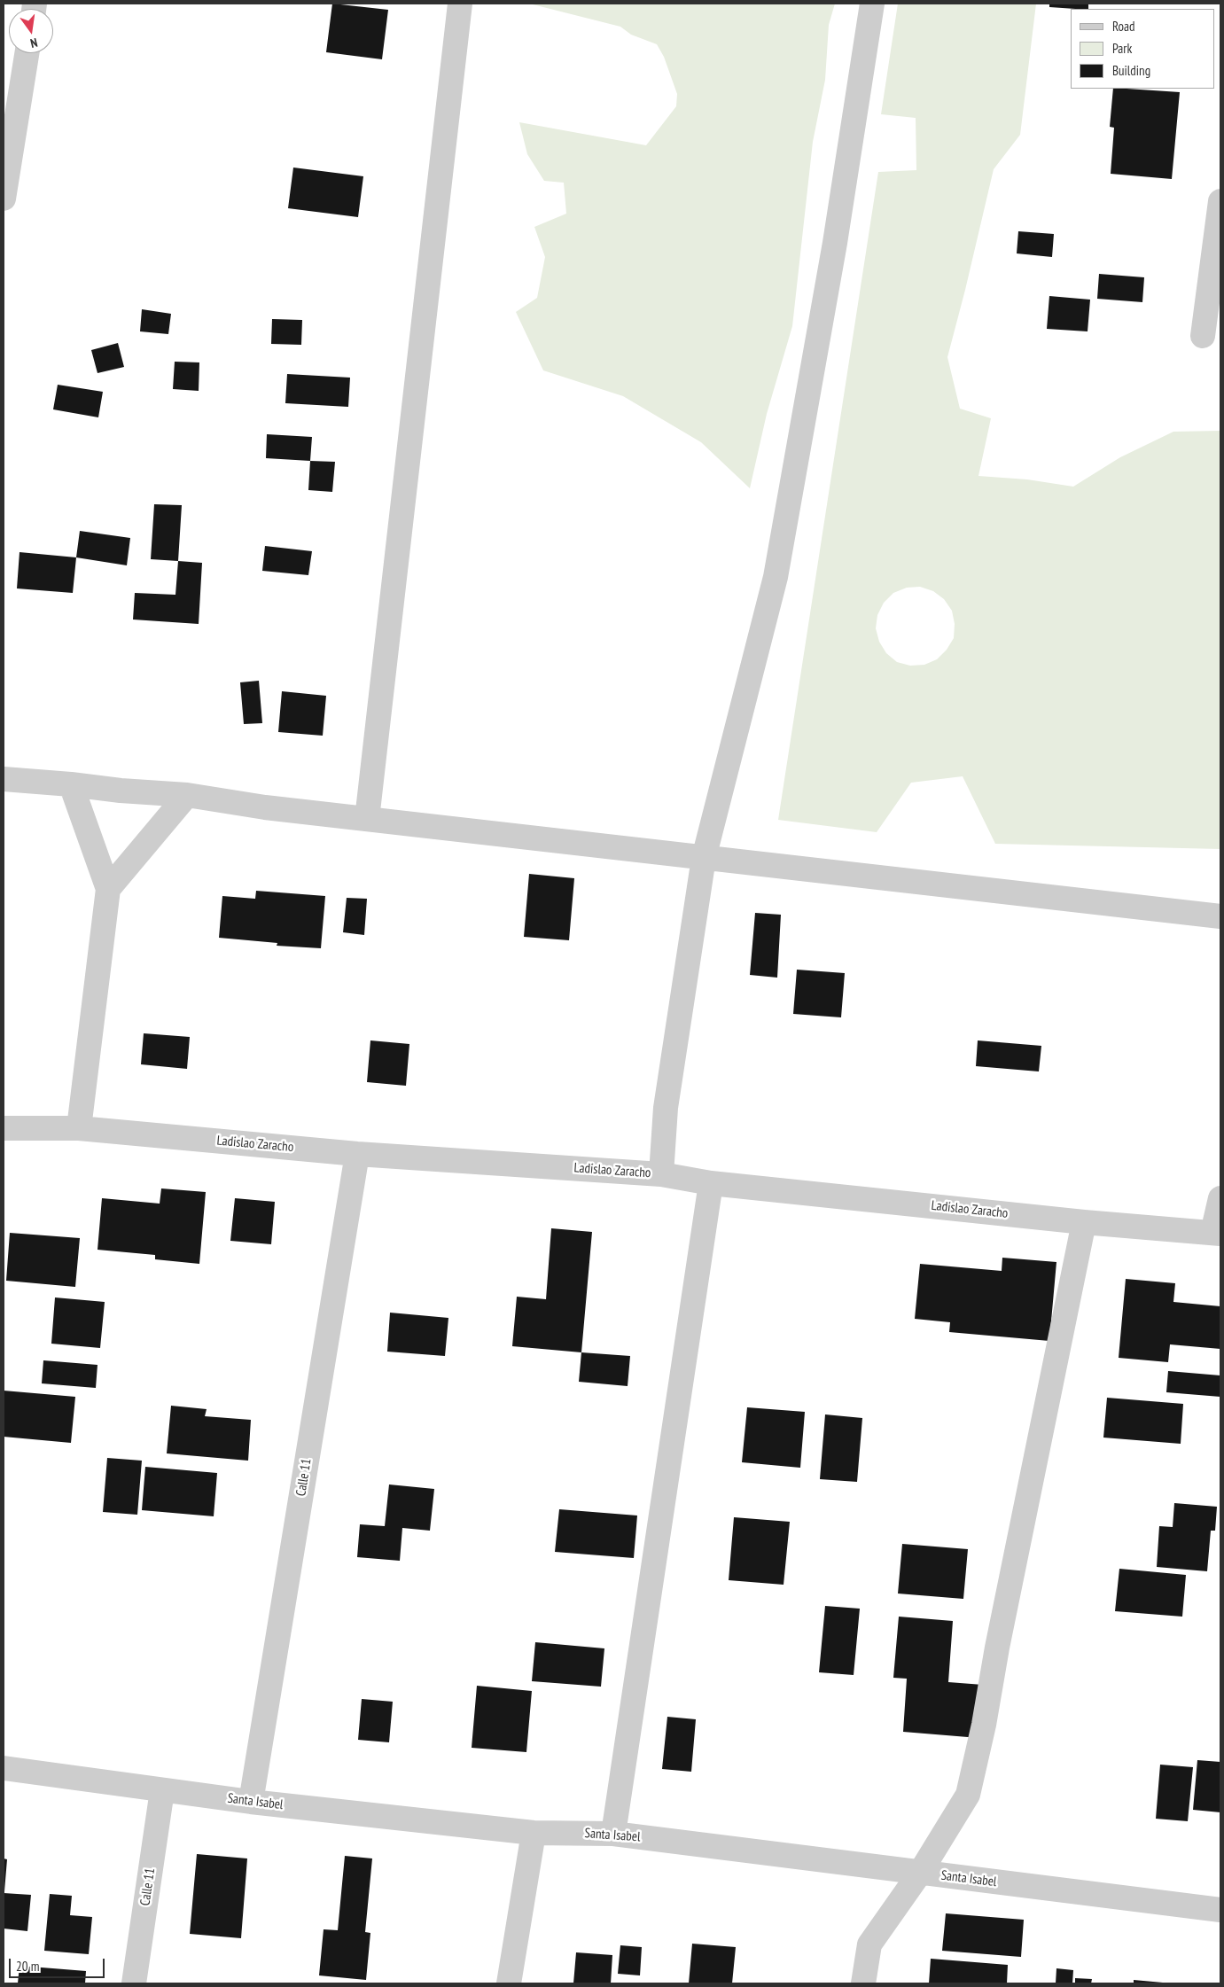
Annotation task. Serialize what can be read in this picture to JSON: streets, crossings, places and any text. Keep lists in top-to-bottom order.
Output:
{
  "streets": {
    "street": ["Ladislao Zaracho", "Calle 11", "Santa Isabel"]
  },
  "crossings": [
    ["Ladislao Zaracho", "Calle 11"],
    ["Calle 11", "Santa Isabel"]
  ],
  "legend": ["Road", "Park", "Building"],
  "scale_bar": "20 m",
  "north": "bottom"
}
